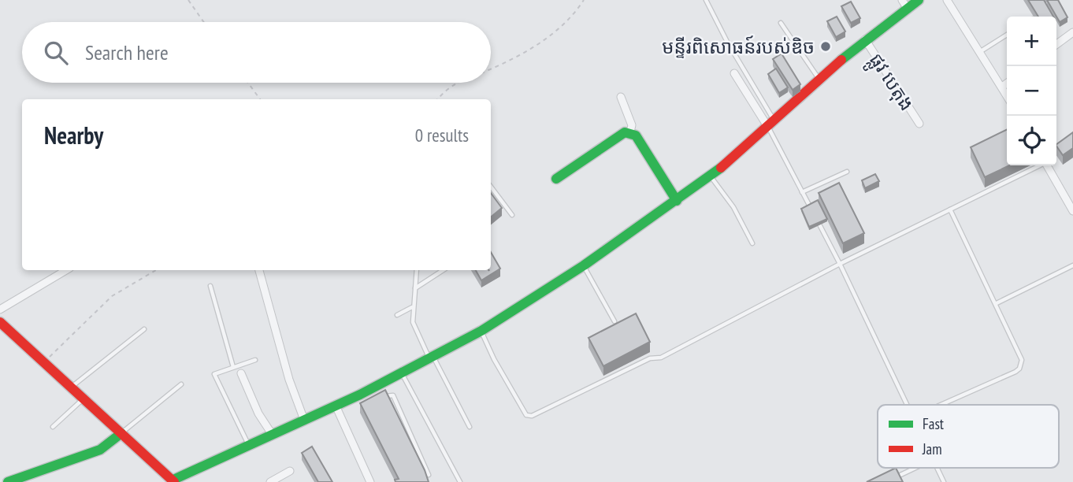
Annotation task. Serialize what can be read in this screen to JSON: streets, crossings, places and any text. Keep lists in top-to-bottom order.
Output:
{
  "streets": {
    "street": ["ផ្លូវ បេតុង"]
  },
  "places": ["មន្ទីរពិសោធន៍របស់ឌិច"],
  "legend": ["Fast", "Jam"],
  "page": {
    "map_buttons": ["+", "−"],
    "search": "Search here",
    "heading": ["Nearby", "0 results"]
  }
}
